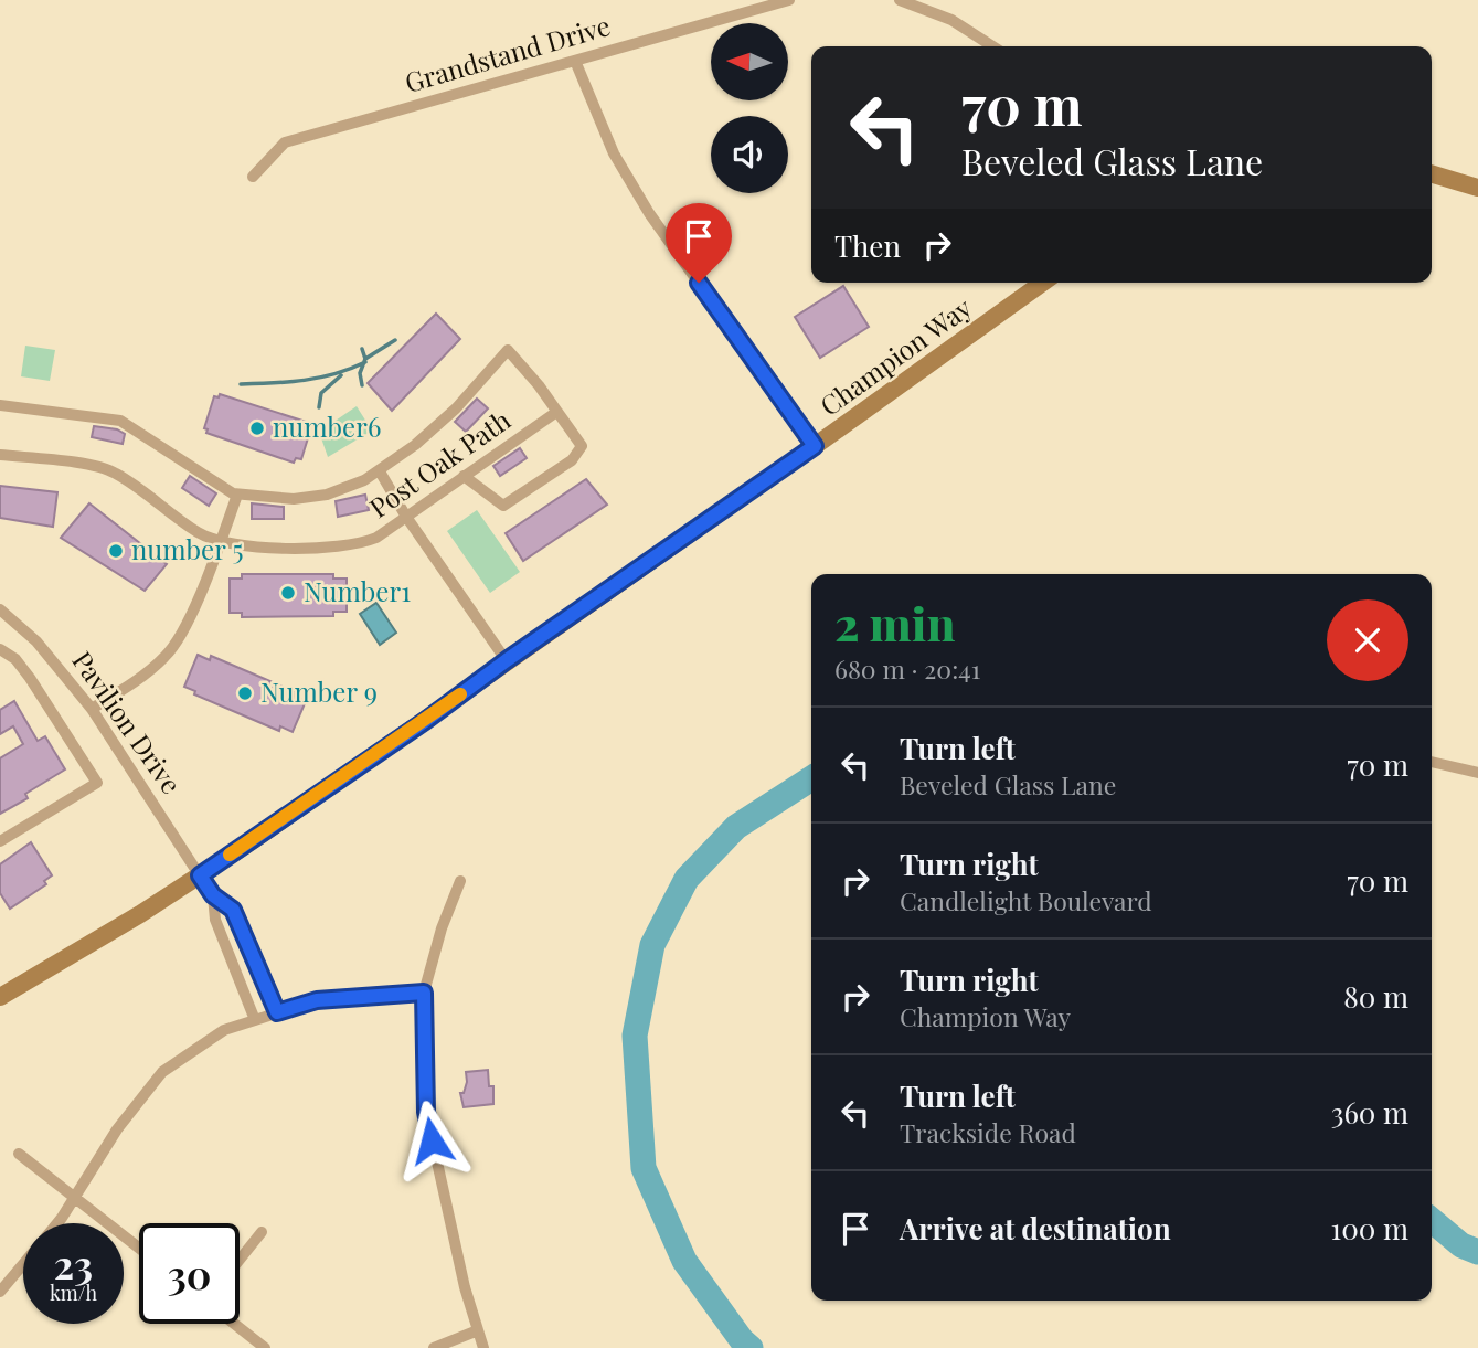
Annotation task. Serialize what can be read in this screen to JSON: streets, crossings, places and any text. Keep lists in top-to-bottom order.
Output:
{
  "streets": {
    "main road": ["Champion Way"],
    "street": ["Grandstand Drive", "Post Oak Path", "Pavilion Drive"]
  },
  "crossings": [
    ["Champion Way", "Pavilion Drive"]
  ],
  "places": [
    "number6",
    "number 5",
    "Number1",
    "Number 9"
  ],
  "north": "left",
  "page": {
    "turn": ["70 m", "Beveled Glass Lane"],
    "then": "Then",
    "heading": ["2 min", "680 m · 20:41"],
    "list": [
      {
        "name": "Turn left",
        "note": "Beveled Glass Lane",
        "value": "70 m"
      },
      {
        "name": "Turn right",
        "note": "Candlelight Boulevard",
        "value": "70 m"
      },
      {
        "name": "Turn right",
        "note": "Champion Way",
        "value": "80 m"
      },
      {
        "name": "Turn left",
        "note": "Trackside Road",
        "value": "360 m"
      },
      {
        "name": "Arrive at destination",
        "value": "100 m"
      }
    ],
    "speed": "23 km/h",
    "limit": "30"
  }
}
